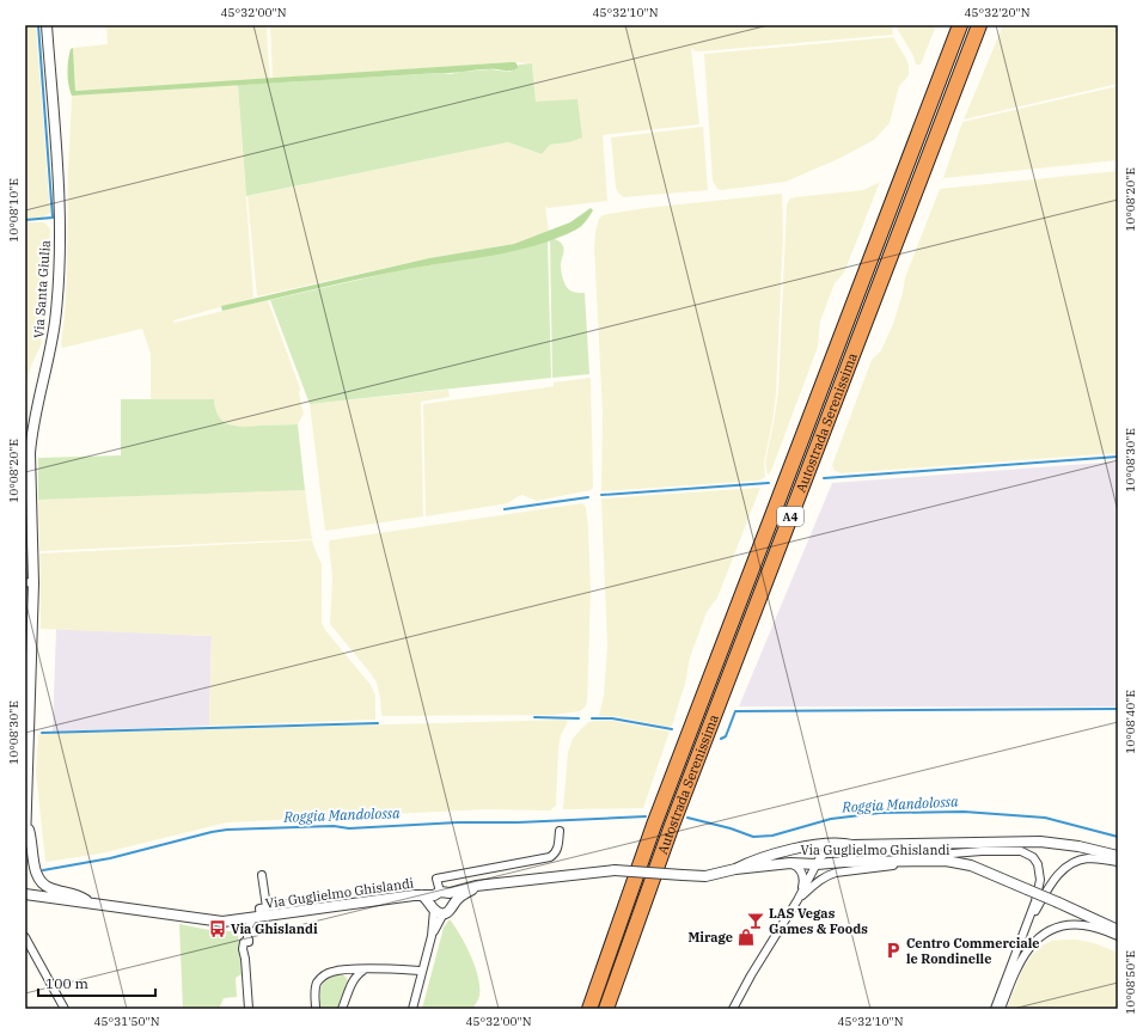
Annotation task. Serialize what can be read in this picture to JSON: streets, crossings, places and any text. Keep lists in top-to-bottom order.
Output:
{
  "streets": {
    "highway": ["Autostrada Serenissima", "A4"],
    "street": ["Via Santa Giulia", "Via Guglielmo Ghislandi"]
  },
  "crossings": [
    ["Via Santa Giulia", "Via Guglielmo Ghislandi"]
  ],
  "water": ["Roggia Mandolossa"],
  "places": {
    "bar": ["LAS Vegas Games & Foods"],
    "bus stop": ["Via Ghislandi"],
    "shop": ["Mirage"],
    "parking": ["Centro Commerciale le Rondinelle"]
  },
  "scale_bar": "100 m",
  "coordinates": [
    "45°32'00\"N",
    "45°32'10\"N",
    "45°32'20\"N",
    "10°08'20\"E",
    "10°08'10\"E",
    "10°08'30\"E",
    "10°08'40\"E",
    "10°08'50\"E",
    "45°31'50\"N"
  ]
}
